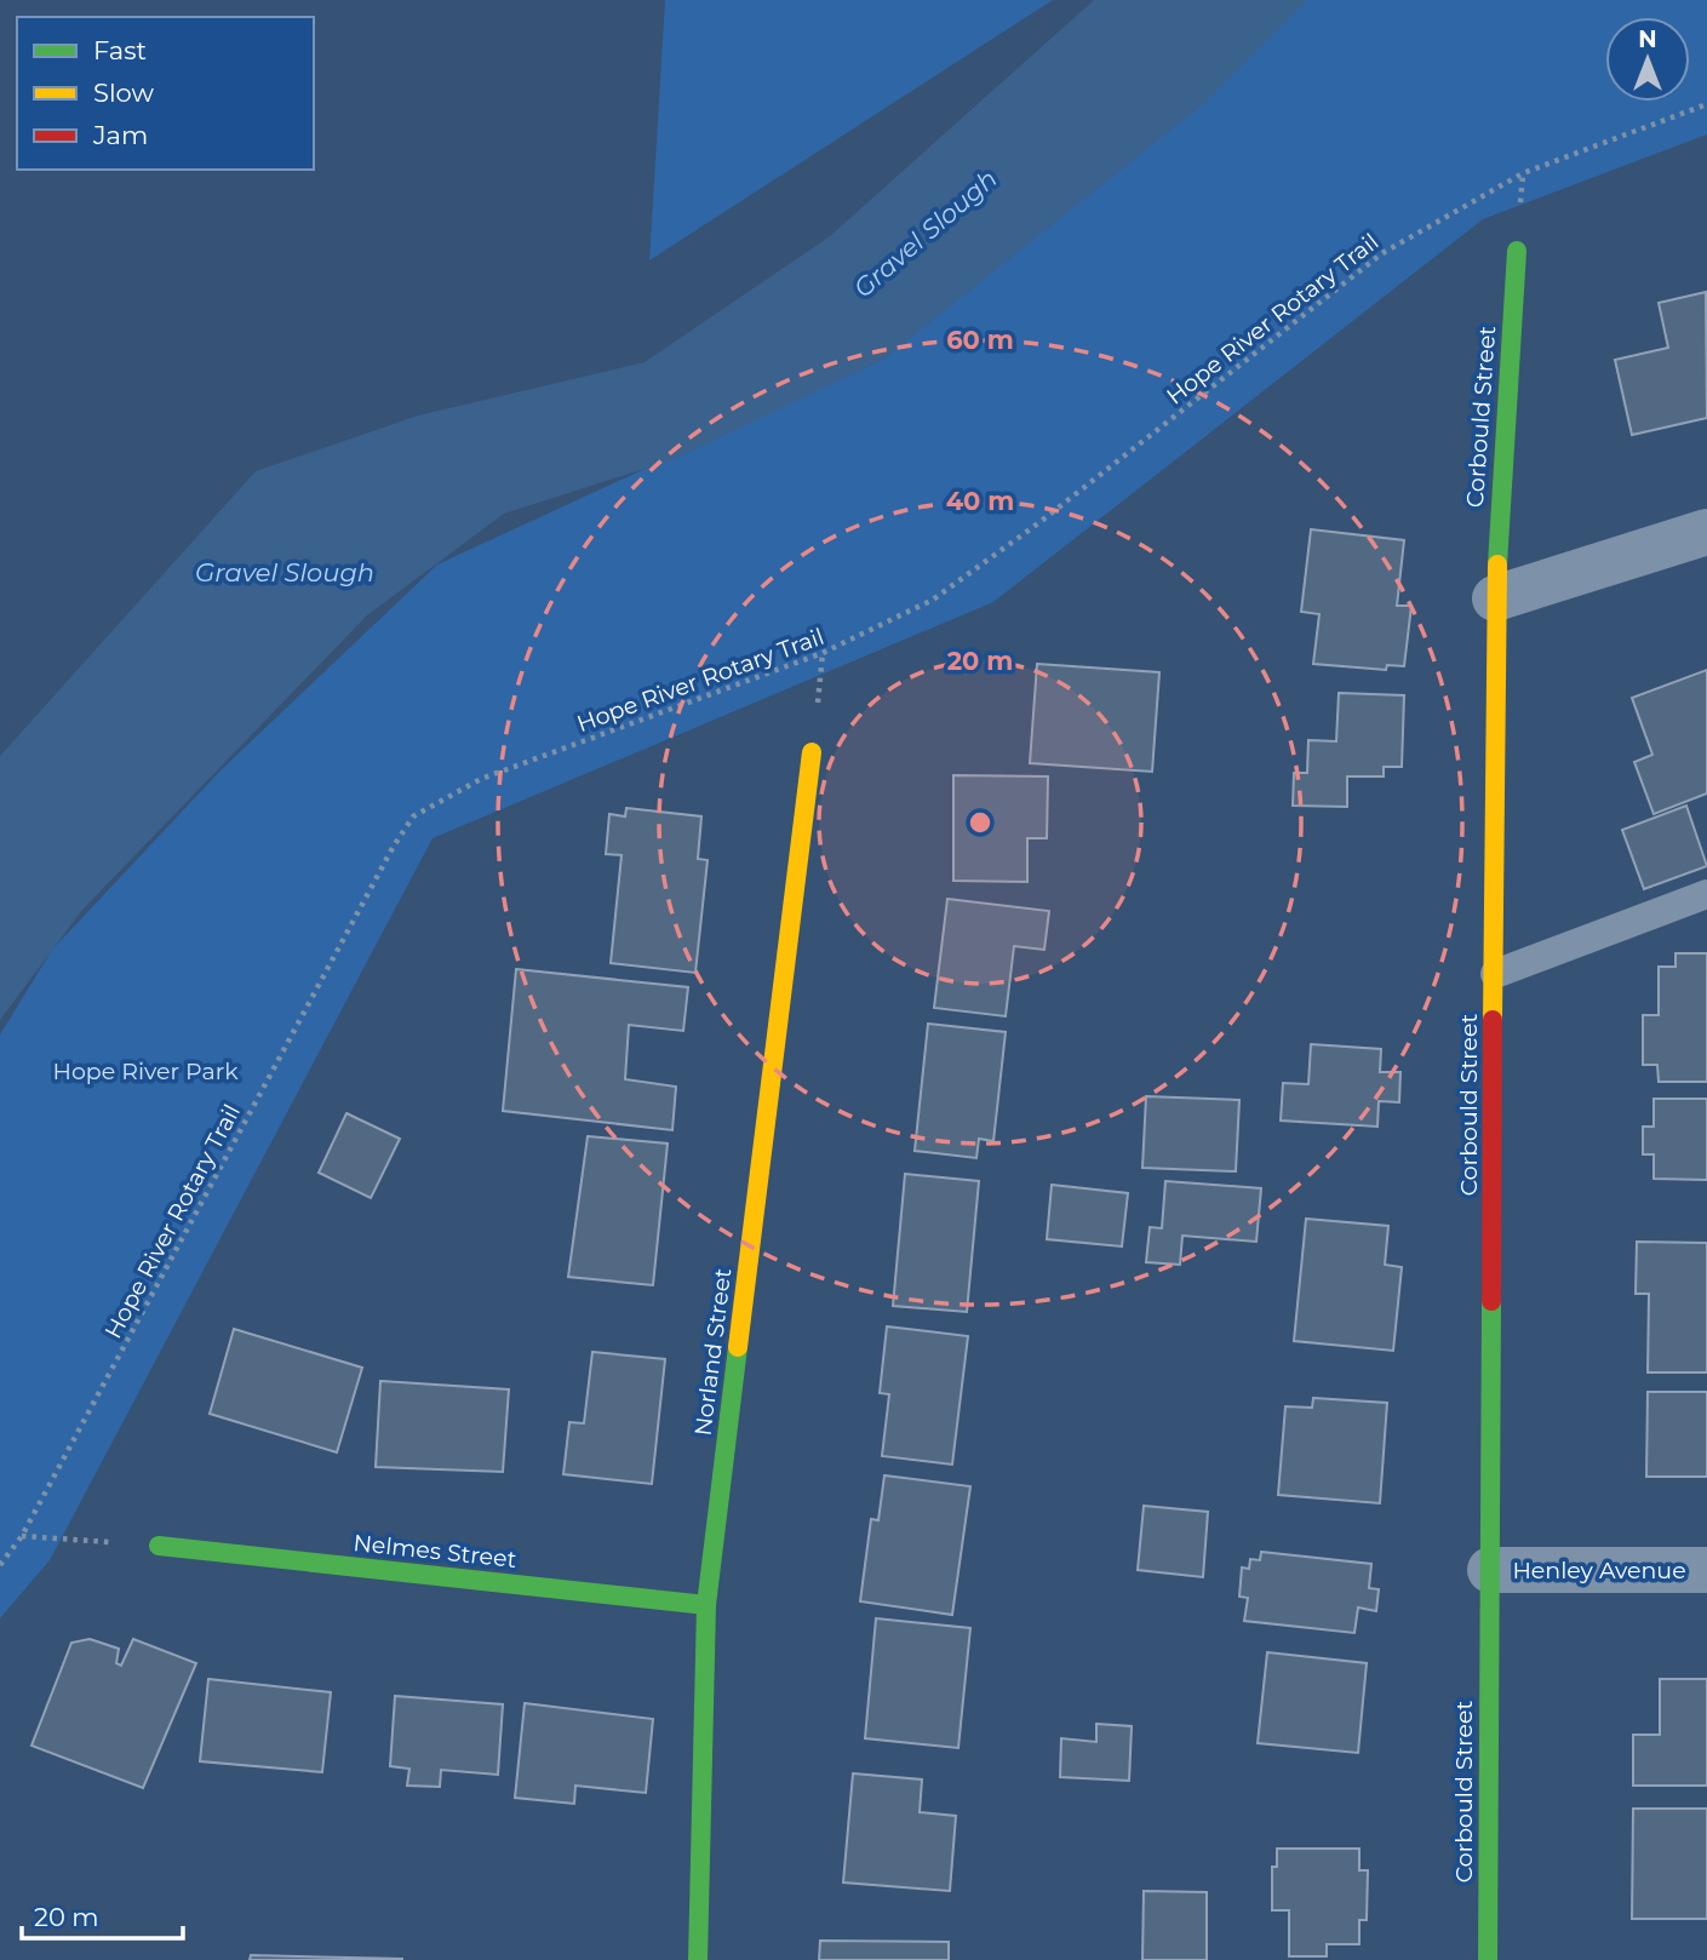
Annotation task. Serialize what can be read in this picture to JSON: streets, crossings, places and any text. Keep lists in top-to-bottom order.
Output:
{
  "streets": {
    "street": [
      "Corbould Street",
      "Norland Street",
      "Nelmes Street",
      "Henley Avenue"
    ],
    "path": ["Hope River Rotary Trail"]
  },
  "crossings": [
    ["Corbould Street", "Henley Avenue"],
    ["Norland Street", "Nelmes Street"]
  ],
  "water": ["Gravel Slough"],
  "parks": ["Hope River Park"],
  "legend": ["Fast", "Slow", "Jam"],
  "scale_bar": "20 m",
  "north": "top",
  "rings": ["60 m", "40 m", "20 m"]
}
